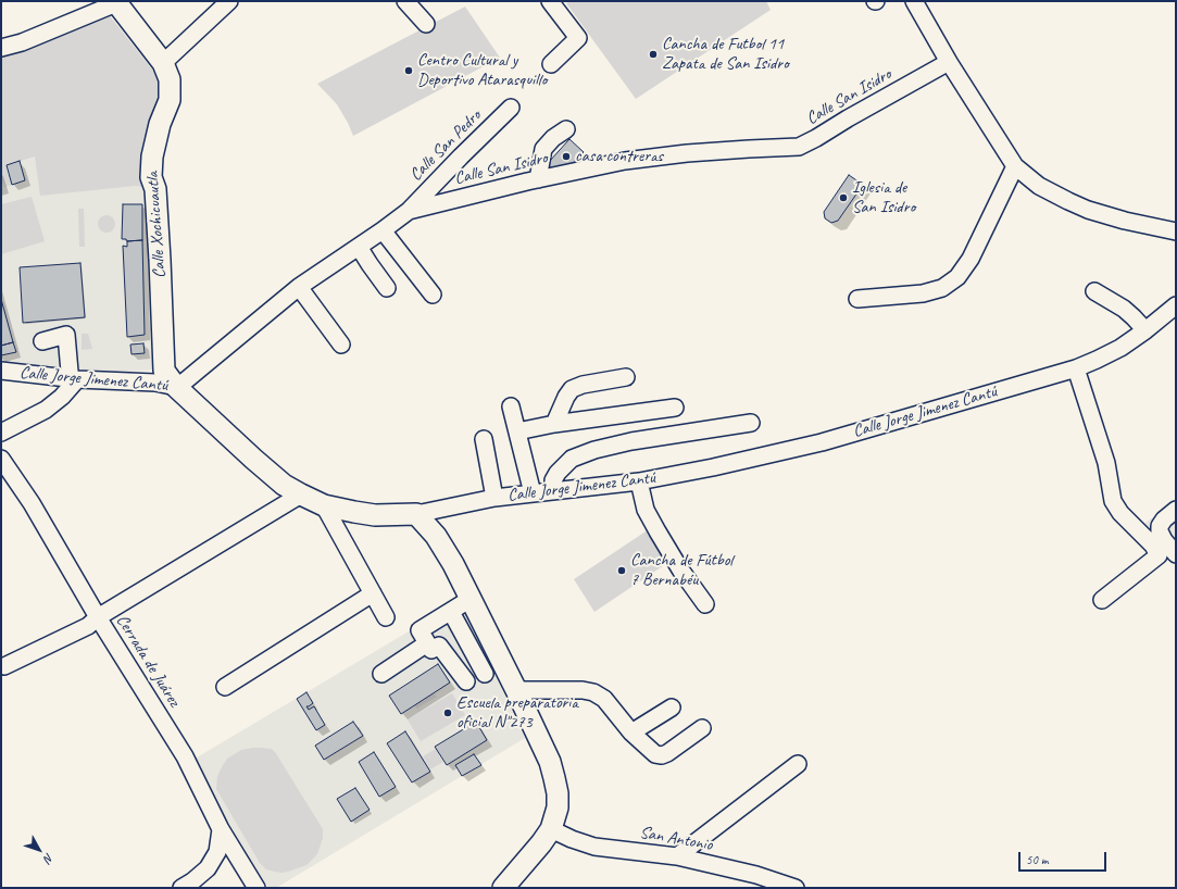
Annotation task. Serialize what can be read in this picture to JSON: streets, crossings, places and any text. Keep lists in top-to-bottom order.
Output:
{
  "streets": {
    "main road": ["Calle Xochicuautla", "Calle Jorge Jimenez Cantú"],
    "street": [
      "Calle San Isidro",
      "Calle San Pedro",
      "Cerrada de Juárez",
      "San Antonio"
    ]
  },
  "crossings": [
    ["Calle San Isidro", "Calle San Pedro"],
    ["Calle San Isidro", "Calle Xochicuautla"],
    ["Calle San Isidro", "Calle Jorge Jimenez Cantú"],
    ["Calle Xochicuautla", "Calle Jorge Jimenez Cantú"]
  ],
  "places": [
    "Cancha de Futbol 11 Zapata de San Isidro",
    "Centro Cultural y Deportivo Atarasquillo",
    "casa contreras",
    "Iglesia de San Isidro",
    "Cancha de Fútbol 7 Bernabéu",
    "Escuela preparatoria oficial N\"273"
  ],
  "scale_bar": "50 m",
  "north": "bottom right"
}
